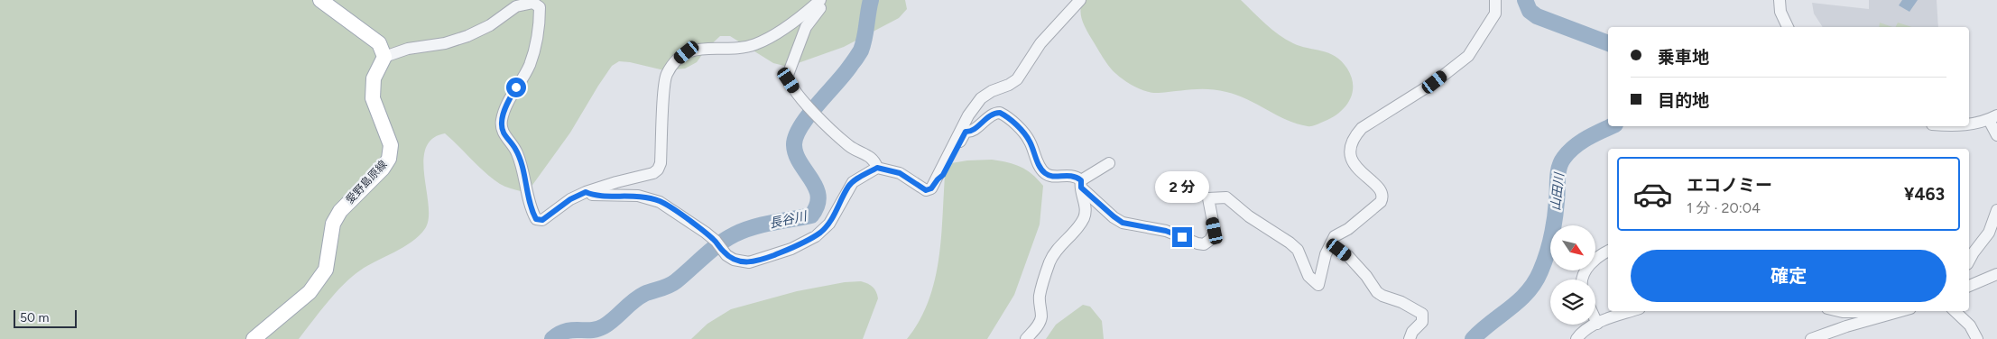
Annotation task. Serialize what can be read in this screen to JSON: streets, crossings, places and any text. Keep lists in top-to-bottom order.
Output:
{
  "streets": {
    "main road": ["愛野島原線"]
  },
  "water": ["山田川", "長谷川"],
  "scale_bar": "50 m",
  "north": "bottom right",
  "page": {
    "banner": ["乗車地", "目的地"],
    "list": [
      {
        "name": "エコノミー",
        "note": "1 分 · 20:04",
        "value": "¥463"
      }
    ],
    "bubble": "2 分",
    "buttons": "確定",
    "scale": "50 m"
  }
}
